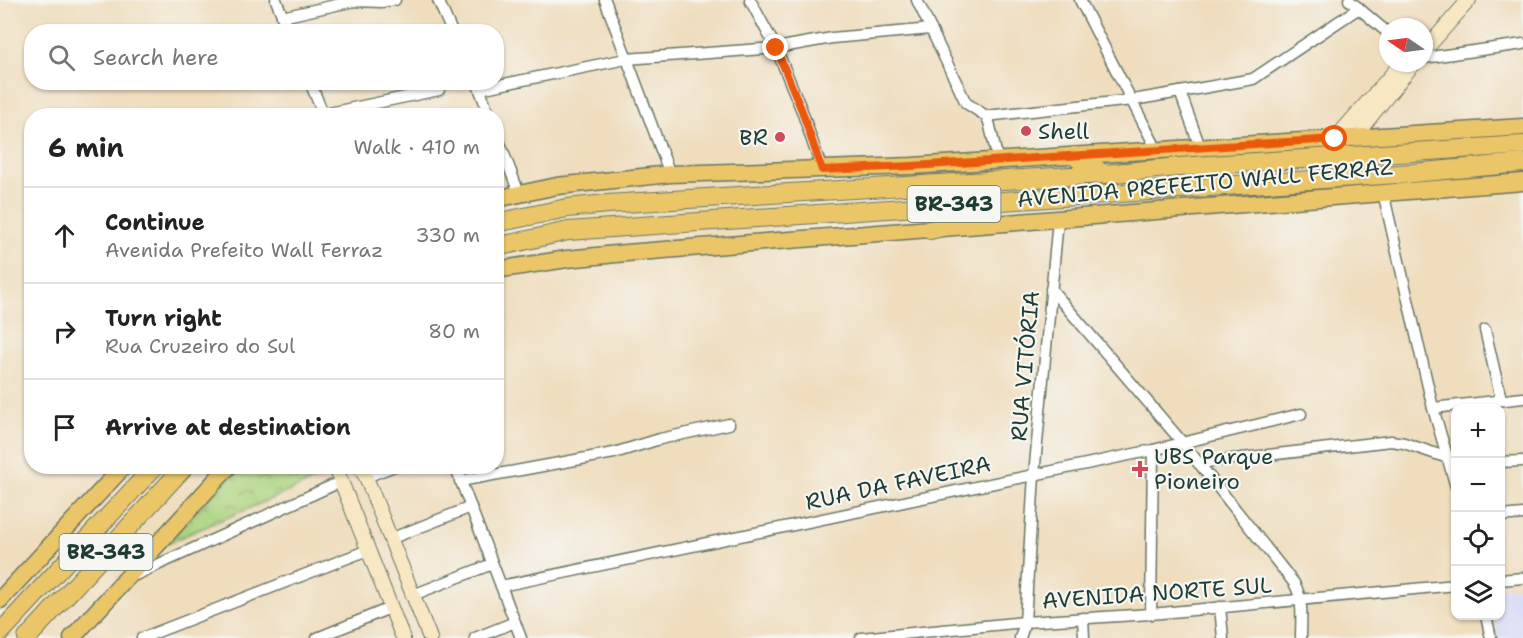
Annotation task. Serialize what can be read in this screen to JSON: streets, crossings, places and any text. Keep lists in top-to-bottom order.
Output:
{
  "streets": {
    "highway": ["AVENIDA PREFEITO WALL FERRAZ", "BR-343"],
    "street": ["RUA VITÓRIA", "RUA DA FAVEIRA", "AVENIDA NORTE SUL"]
  },
  "crossings": [
    ["AVENIDA PREFEITO WALL FERRAZ", "RUA VITÓRIA"],
    ["RUA VITÓRIA", "RUA DA FAVEIRA"],
    ["RUA VITÓRIA", "AVENIDA NORTE SUL"]
  ],
  "places": {
    "other": ["Shell", "BR"],
    "health": ["UBS Parque Pioneiro"]
  },
  "north": "left",
  "page": {
    "search": "Search here",
    "heading": ["6 min", "Walk · 410 m"],
    "list": [
      ["Continue", "Avenida Prefeito Wall Ferraz", "330 m"],
      ["Turn right", "Rua Cruzeiro do Sul", "80 m"],
      "Arrive at destination"
    ],
    "map_buttons": ["+", "−"]
  }
}
